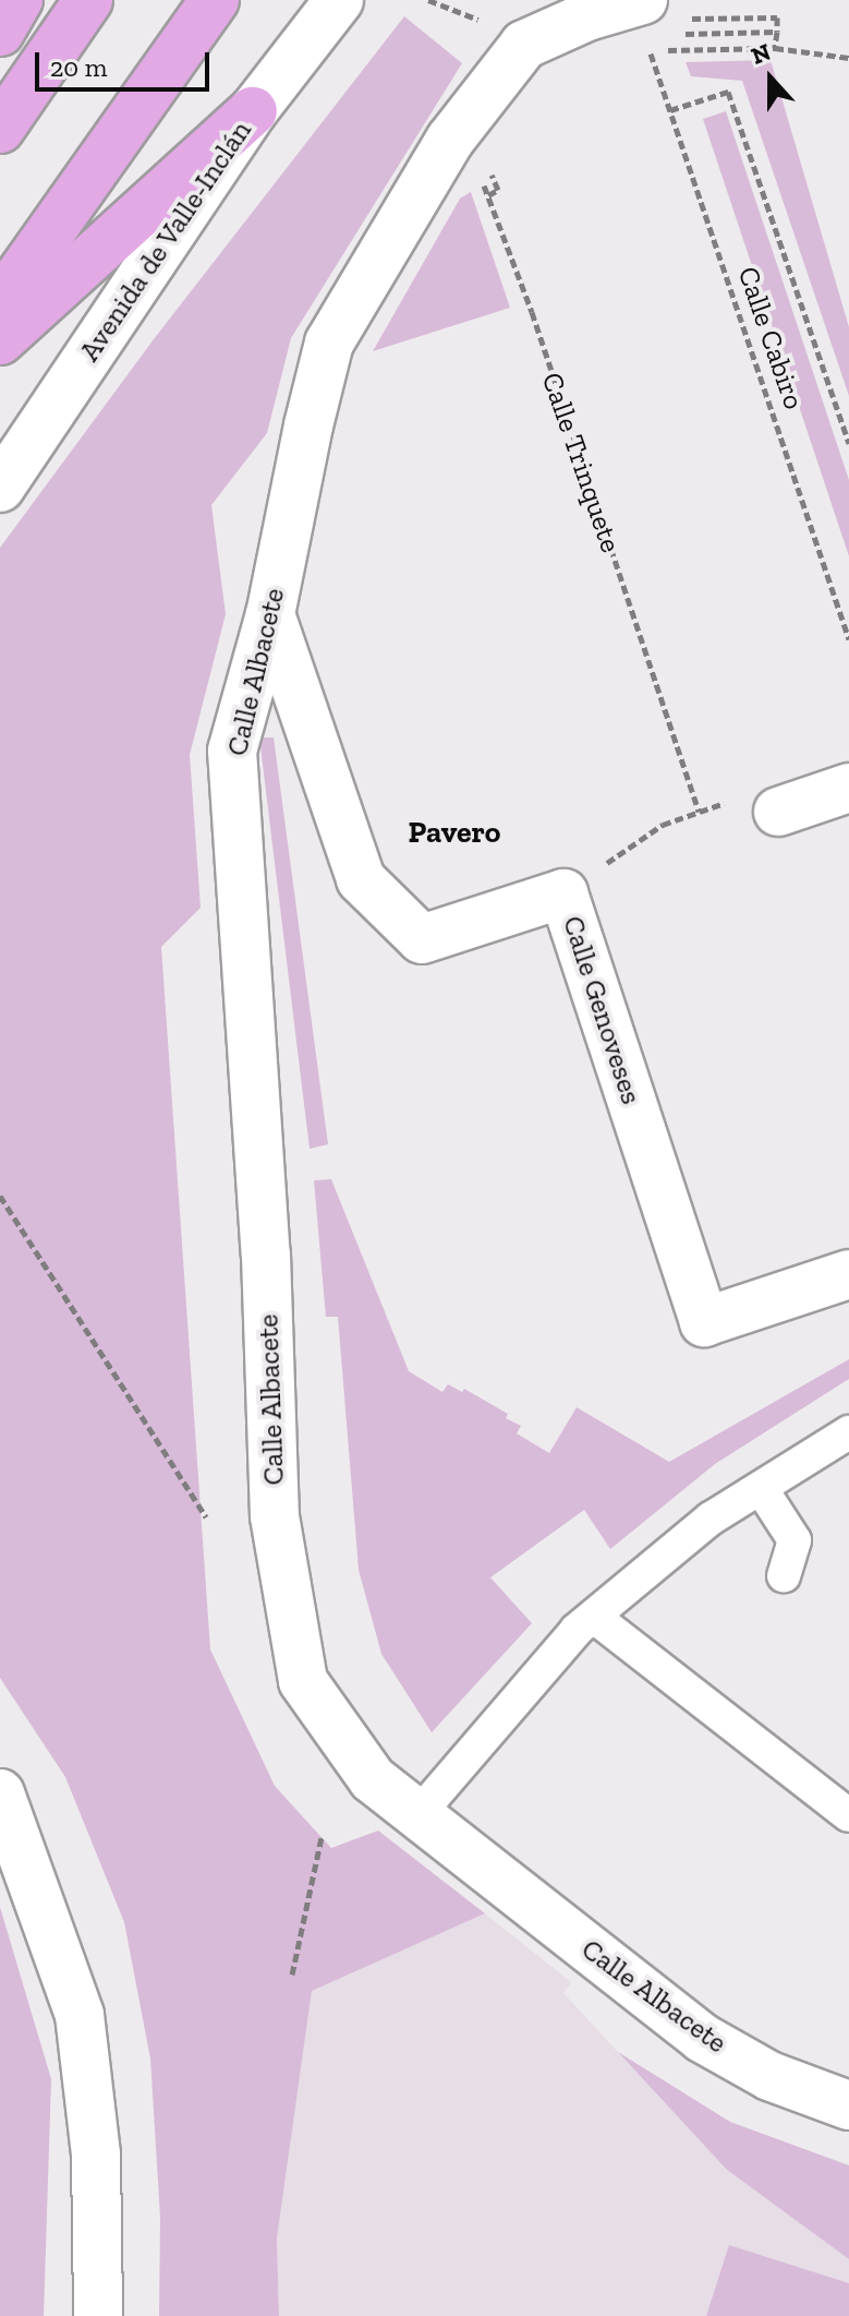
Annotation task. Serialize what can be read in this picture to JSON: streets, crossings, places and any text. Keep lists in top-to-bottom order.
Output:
{
  "streets": {
    "street": ["Avenida de Valle-Inclán", "Calle Albacete", "Calle Genoveses"],
    "path": ["Calle Cabiro", "Calle Trinquete"]
  },
  "crossings": [
    ["Calle Trinquete", "Calle Albacete"],
    ["Calle Albacete", "Calle Genoveses"]
  ],
  "districts": ["Pavero"],
  "scale_bar": "20 m",
  "north": "top"
}
